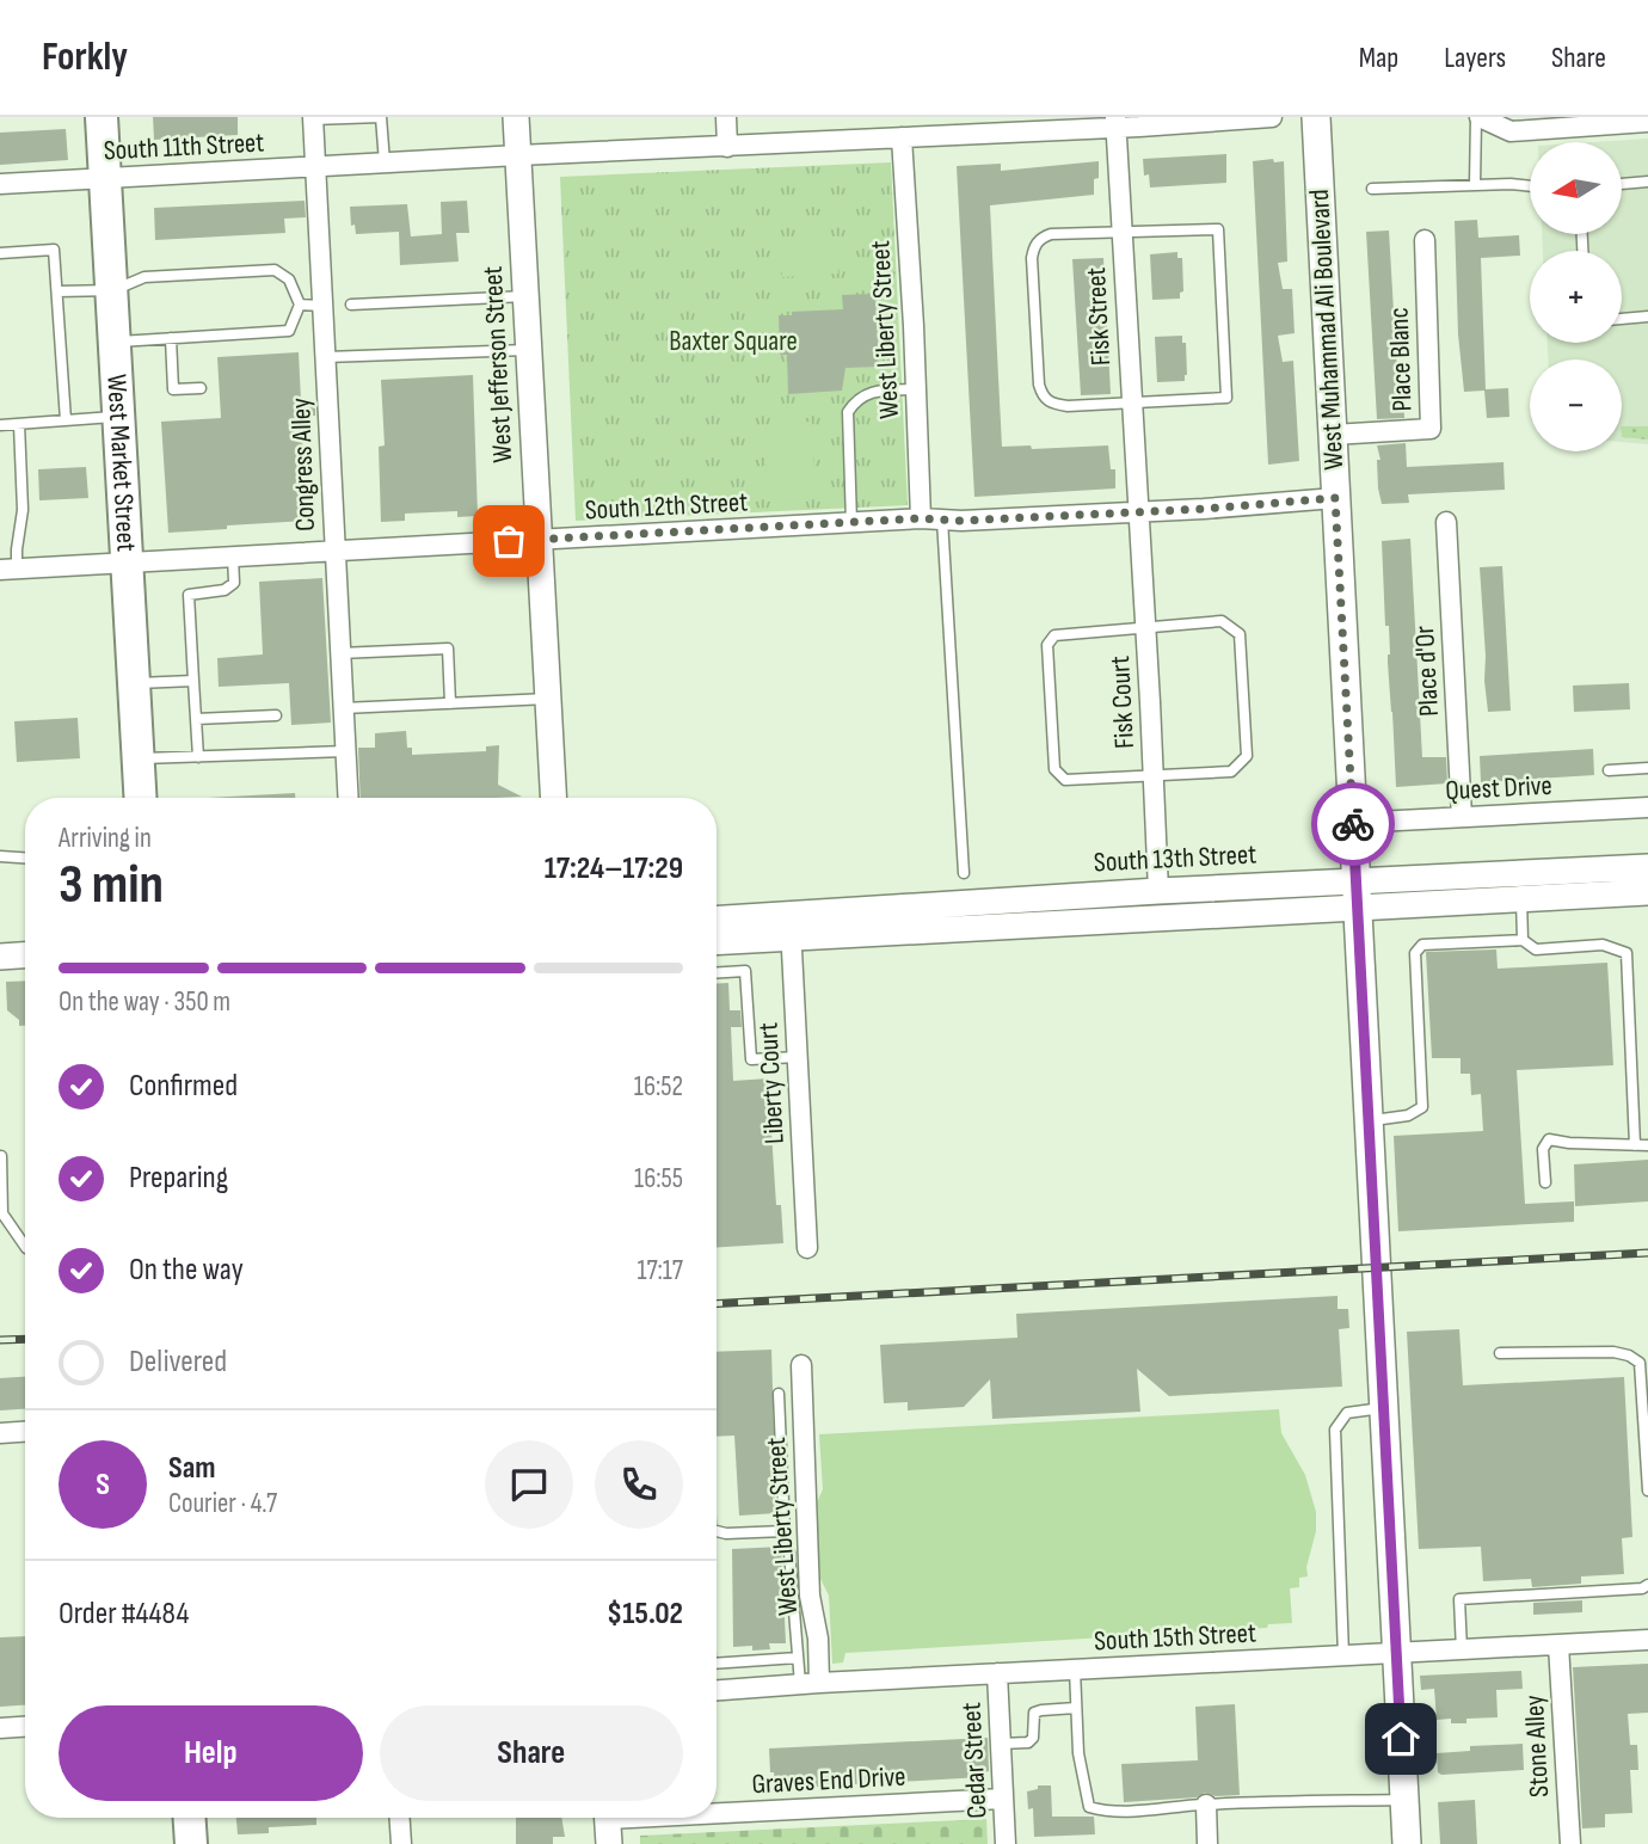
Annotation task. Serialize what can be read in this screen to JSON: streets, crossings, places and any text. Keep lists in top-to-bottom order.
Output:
{
  "streets": {
    "main road": ["West Muhammad Ali Boulevard", "West Market Street"],
    "street": [
      "South 11th Street",
      "Fisk Street",
      "West Liberty Street",
      "Place Blanc",
      "West Jefferson Street",
      "Congress Alley",
      "South 12th Street",
      "Place d'Or",
      "Fisk Court",
      "Quest Drive",
      "South 13th Street",
      "Liberty Court",
      "South 15th Street",
      "Stone Alley",
      "Cedar Street",
      "Graves End Drive"
    ]
  },
  "crossings": [
    ["South 11th Street", "Fisk Street"],
    ["South 11th Street", "West Liberty Street"],
    ["South 11th Street", "West Jefferson Street"],
    ["South 11th Street", "West Market Street"],
    ["South 11th Street", "Congress Alley"],
    ["Fisk Street", "South 12th Street"],
    ["Fisk Street", "Fisk Court"],
    ["West Liberty Street", "South 12th Street"],
    ["West Liberty Street", "South 15th Street"],
    ["West Muhammad Ali Boulevard", "Place Blanc"],
    ["West Muhammad Ali Boulevard", "South 12th Street"],
    ["West Muhammad Ali Boulevard", "Quest Drive"],
    ["West Muhammad Ali Boulevard", "South 13th Street"],
    ["West Muhammad Ali Boulevard", "South 15th Street"],
    ["West Jefferson Street", "South 12th Street"],
    ["West Market Street", "South 12th Street"],
    ["Congress Alley", "South 12th Street"],
    ["South 12th Street", "Fisk Court"],
    ["Place d'Or", "Quest Drive"],
    ["Fisk Court", "South 13th Street"],
    ["South 13th Street", "Liberty Court"],
    ["South 15th Street", "Stone Alley"],
    ["South 15th Street", "Cedar Street"],
    ["Cedar Street", "Graves End Drive"]
  ],
  "parks": ["Baxter Square"],
  "north": "left",
  "page": {
    "header": "Forkly",
    "nav": ["Map", "Layers", "Share"],
    "map_buttons": ["+", "−"],
    "heading": ["3 min", "Arriving in", "17:24–17:29"],
    "panel": [
      "Sam",
      "Courier · 4.7",
      "Order #4484",
      "$15.02"
    ],
    "bar": "On the way · 350 m",
    "list": [
      ["Confirmed", "16:52"],
      ["Preparing", "16:55"],
      ["On the way", "17:17"],
      "Delivered"
    ],
    "round": "S",
    "buttons": ["Help", "Share"]
  }
}
